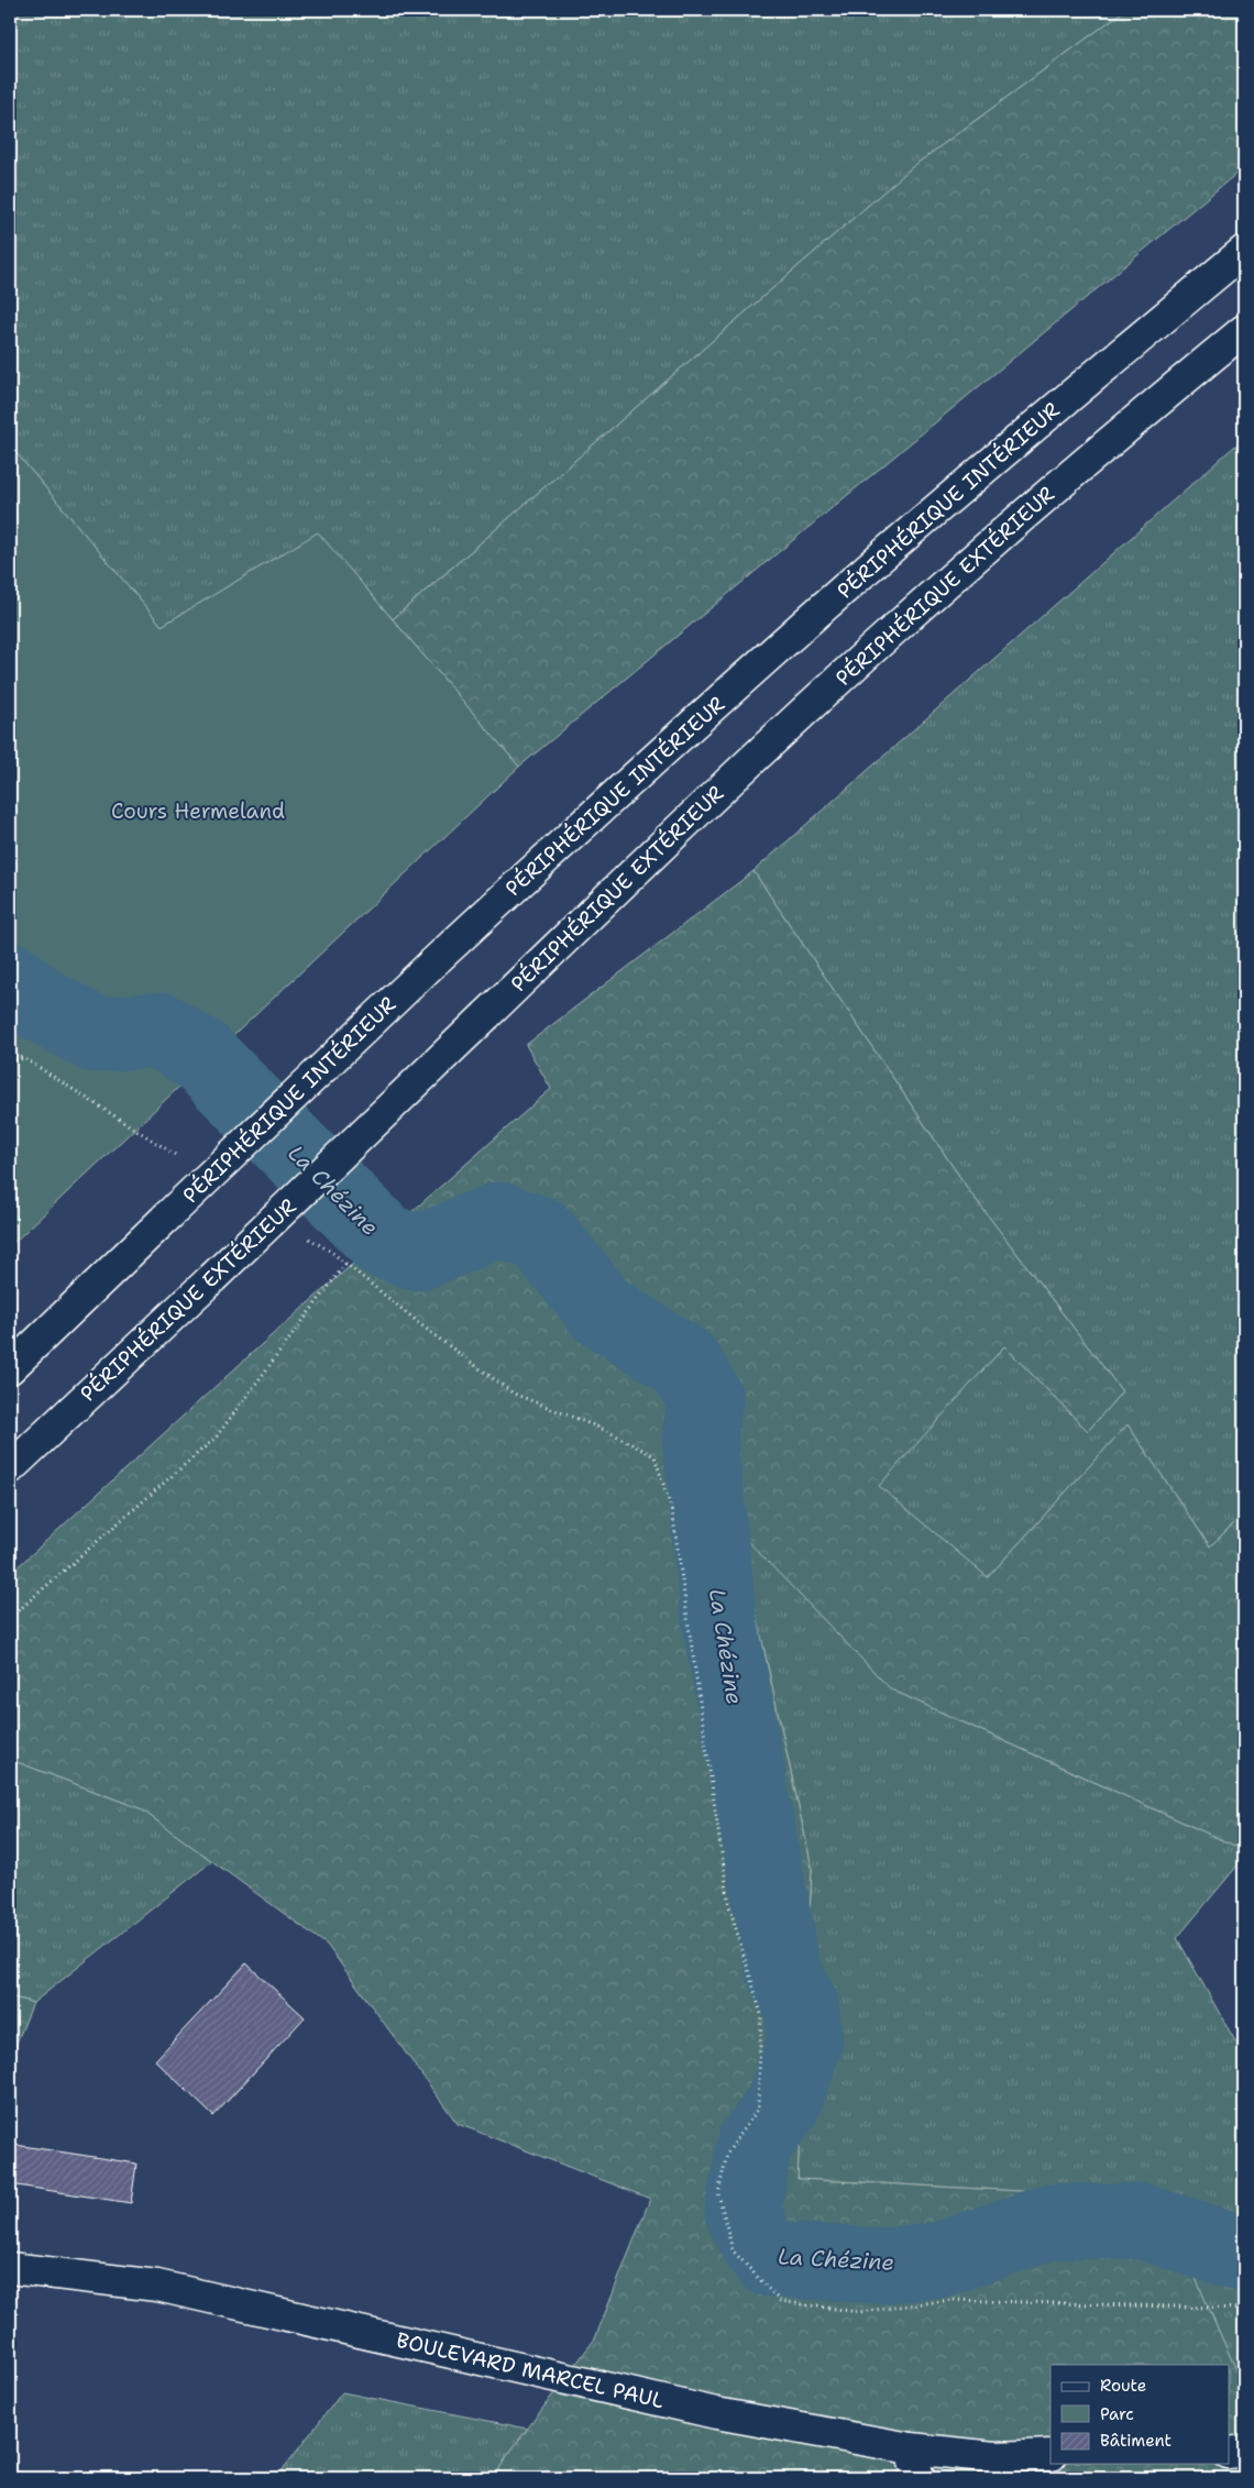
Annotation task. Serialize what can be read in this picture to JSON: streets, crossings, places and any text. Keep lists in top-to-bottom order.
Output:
{
  "streets": {
    "main road": ["PÉRIPHÉRIQUE INTÉRIEUR", "PÉRIPHÉRIQUE EXTÉRIEUR", "BOULEVARD MARCEL PAUL"]
  },
  "water": ["La Chézine"],
  "parks": ["Cours Hermeland"],
  "legend": ["Route", "Parc", "Bâtiment"]
}
